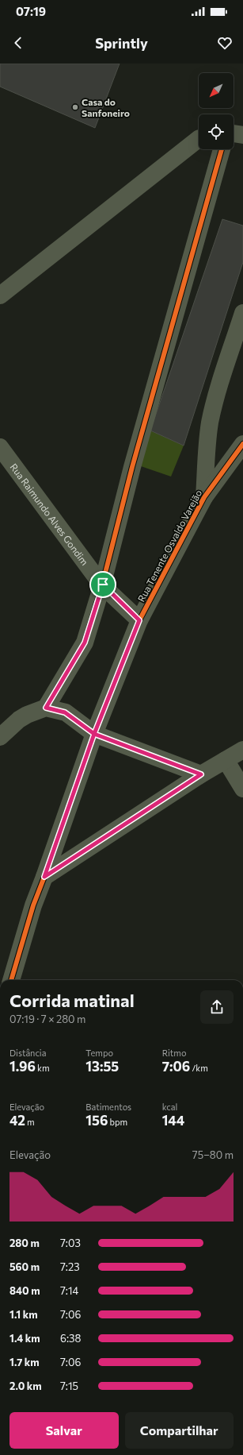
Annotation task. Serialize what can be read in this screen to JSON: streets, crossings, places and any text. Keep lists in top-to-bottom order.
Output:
{
  "streets": {
    "street": ["Rua Raimundo Alves Gondim", "Rua Tenente Osvaldo Varejão"]
  },
  "crossings": [
    ["Rua Raimundo Alves Gondim", "Rua Tenente Osvaldo Varejão"]
  ],
  "places": ["Casa do Sanfoneiro"],
  "north": "bottom left",
  "page": {
    "status": "07:19",
    "header": "Sprintly",
    "heading": ["Corrida matinal", "07:19 · 7 × 280 m"],
    "stats": [
      ["Distância", "1.96 km"],
      ["Tempo", "13:55"],
      ["Ritmo", "7:06 /km"],
      ["Elevação", "42 m"],
      ["Batimentos", "156 bpm"],
      ["kcal", "144"]
    ],
    "chart": ["Elevação", "75–80 m"],
    "list": [
      {
        "name": "280 m",
        "note": "7:03"
      },
      {
        "name": "560 m",
        "note": "7:23"
      },
      {
        "name": "840 m",
        "note": "7:14"
      },
      {
        "name": "1.1 km",
        "note": "7:06"
      },
      {
        "name": "1.4 km",
        "note": "6:38"
      },
      {
        "name": "1.7 km",
        "note": "7:06"
      },
      {
        "name": "2.0 km",
        "note": "7:15"
      }
    ],
    "buttons": ["Salvar", "Compartilhar"]
  }
}
